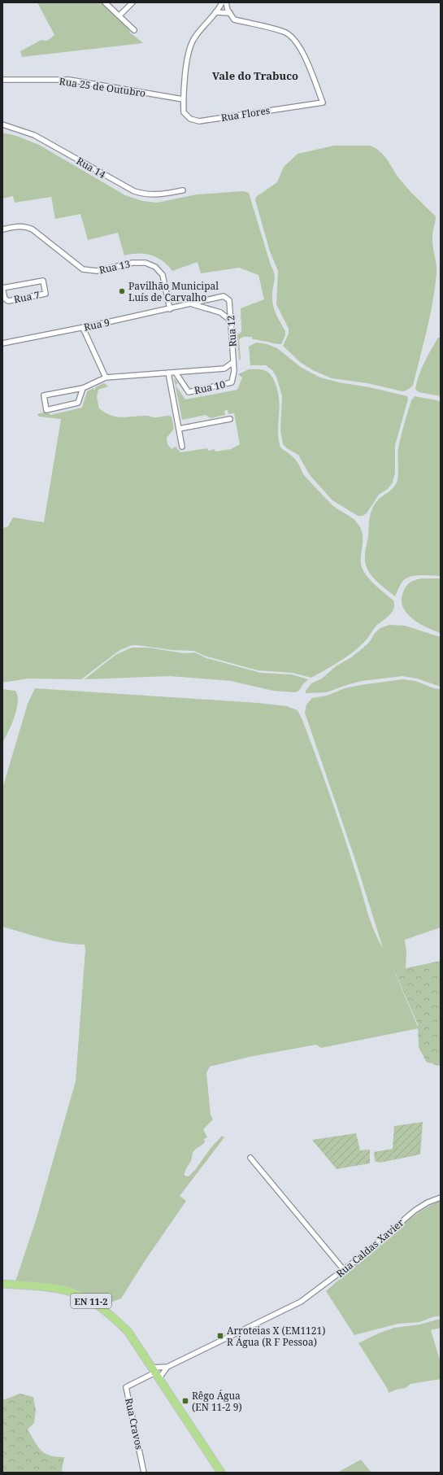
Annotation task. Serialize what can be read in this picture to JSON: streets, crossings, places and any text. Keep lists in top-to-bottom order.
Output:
{
  "streets": {
    "main road": ["EN 11-2"],
    "street": [
      "Rua 25 de Outubro",
      "Rua Flores",
      "Rua 14",
      "Rua 13",
      "Rua 7",
      "Rua 9",
      "Rua 12",
      "Rua 10",
      "Rua Caldas Xavier",
      "Rua Cravos"
    ]
  },
  "crossings": [
    ["Rua 25 de Outubro", "Rua Flores"],
    ["Rua 13", "Rua 9"],
    ["Rua 9", "Rua 12"],
    ["Rua 12", "Rua 10"],
    ["EN 11-2", "Rua Cravos"]
  ],
  "districts": ["Vale do Trabuco"],
  "places": {
    "other": ["Pavilhão Municipal Luís de Carvalho"],
    "transit": ["Arroteias X (EM1121) R Água (R F Pessoa)", "Rêgo Água (EN 11-2 9)"]
  }
}
